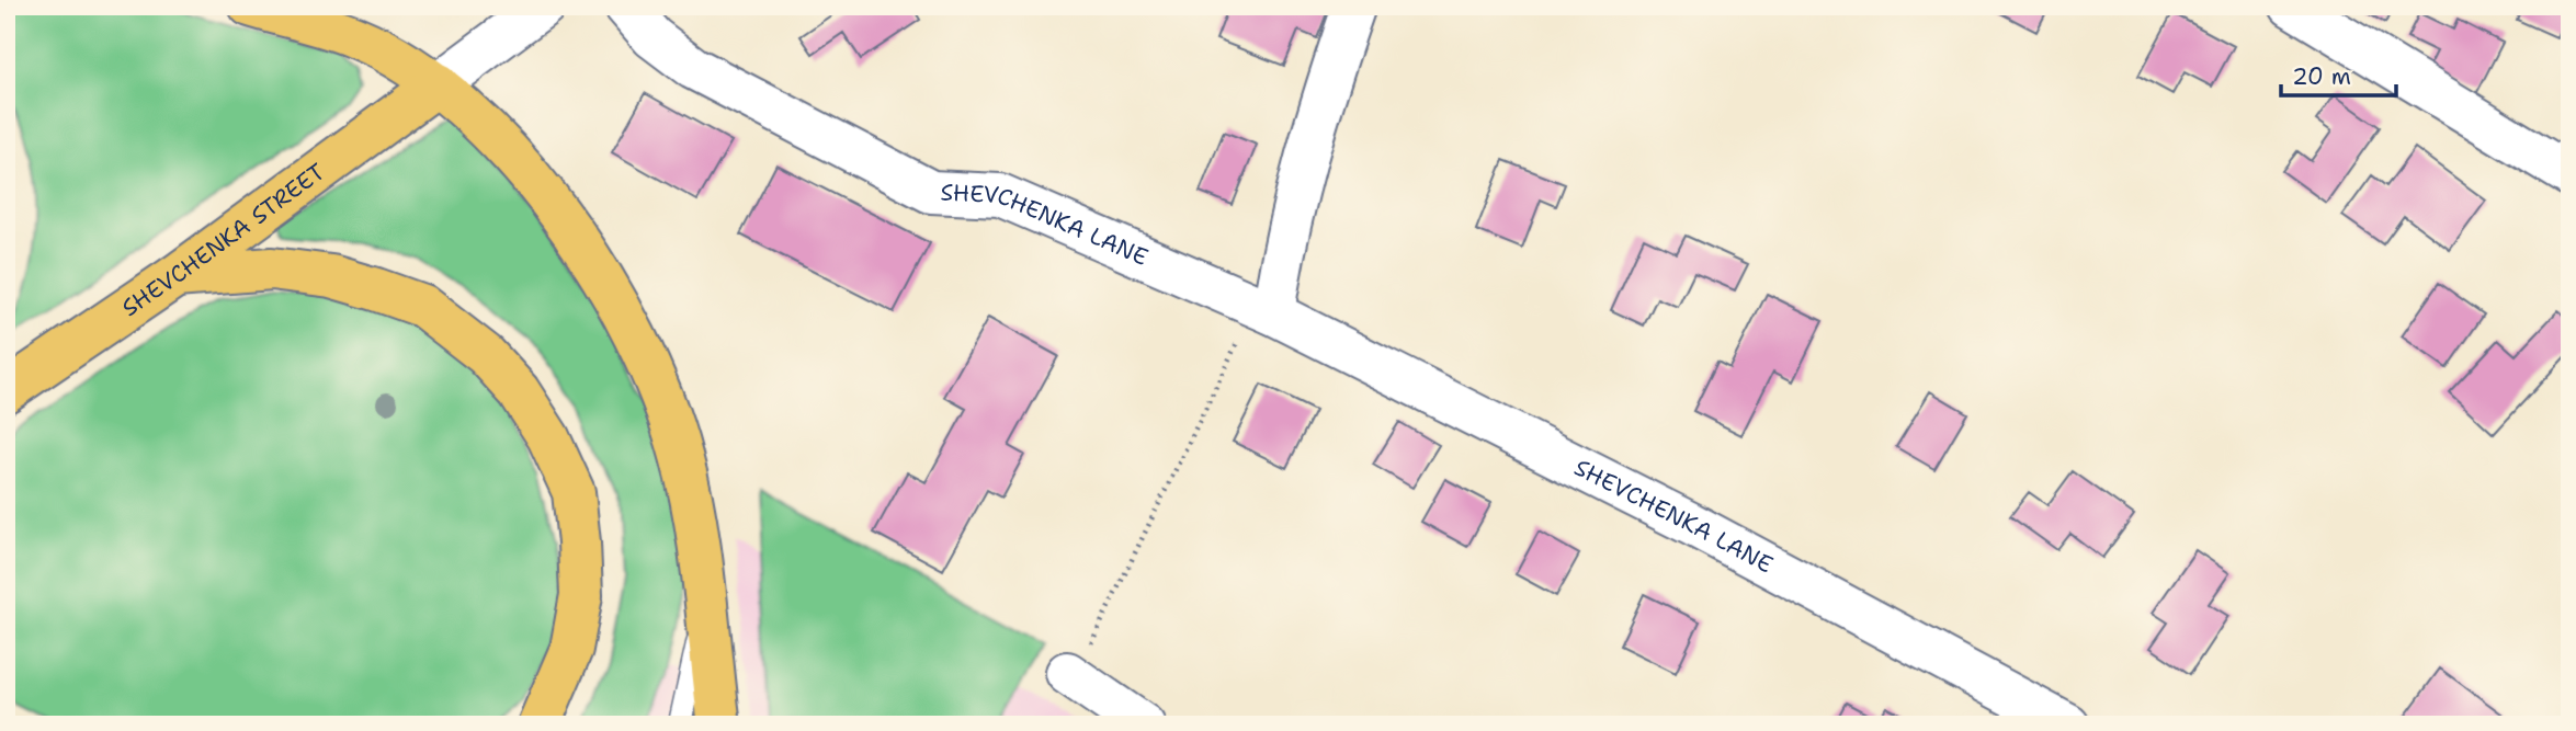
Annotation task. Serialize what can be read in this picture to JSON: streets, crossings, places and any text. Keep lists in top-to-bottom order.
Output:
{
  "streets": {
    "main road": ["SHEVCHENKA STREET"],
    "street": ["SHEVCHENKA LANE"]
  },
  "scale_bar": "20 m"
}
